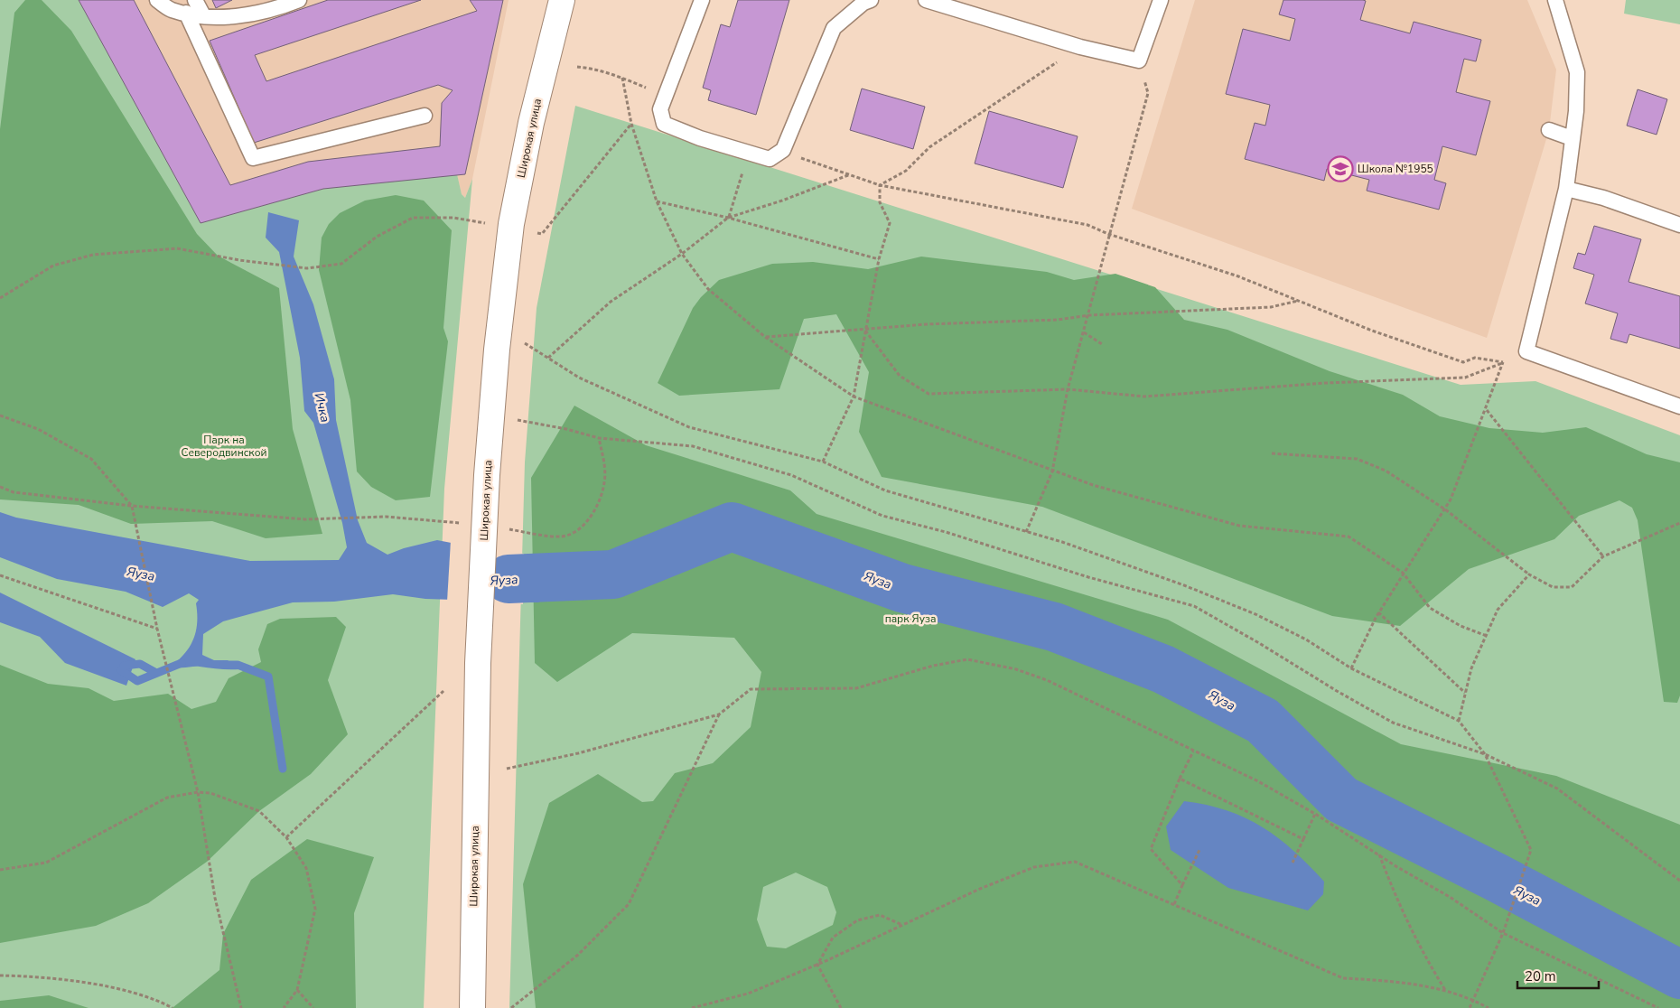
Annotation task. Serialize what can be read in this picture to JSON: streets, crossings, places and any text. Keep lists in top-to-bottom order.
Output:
{
  "streets": {
    "main road": ["Широкая улица"]
  },
  "water": ["Ичка", "Яуза"],
  "parks": ["Парк на Северодвинской", "парк Яуза"],
  "places": {
    "school or university": ["Школа №1955"]
  },
  "scale_bar": "20 m"
}
